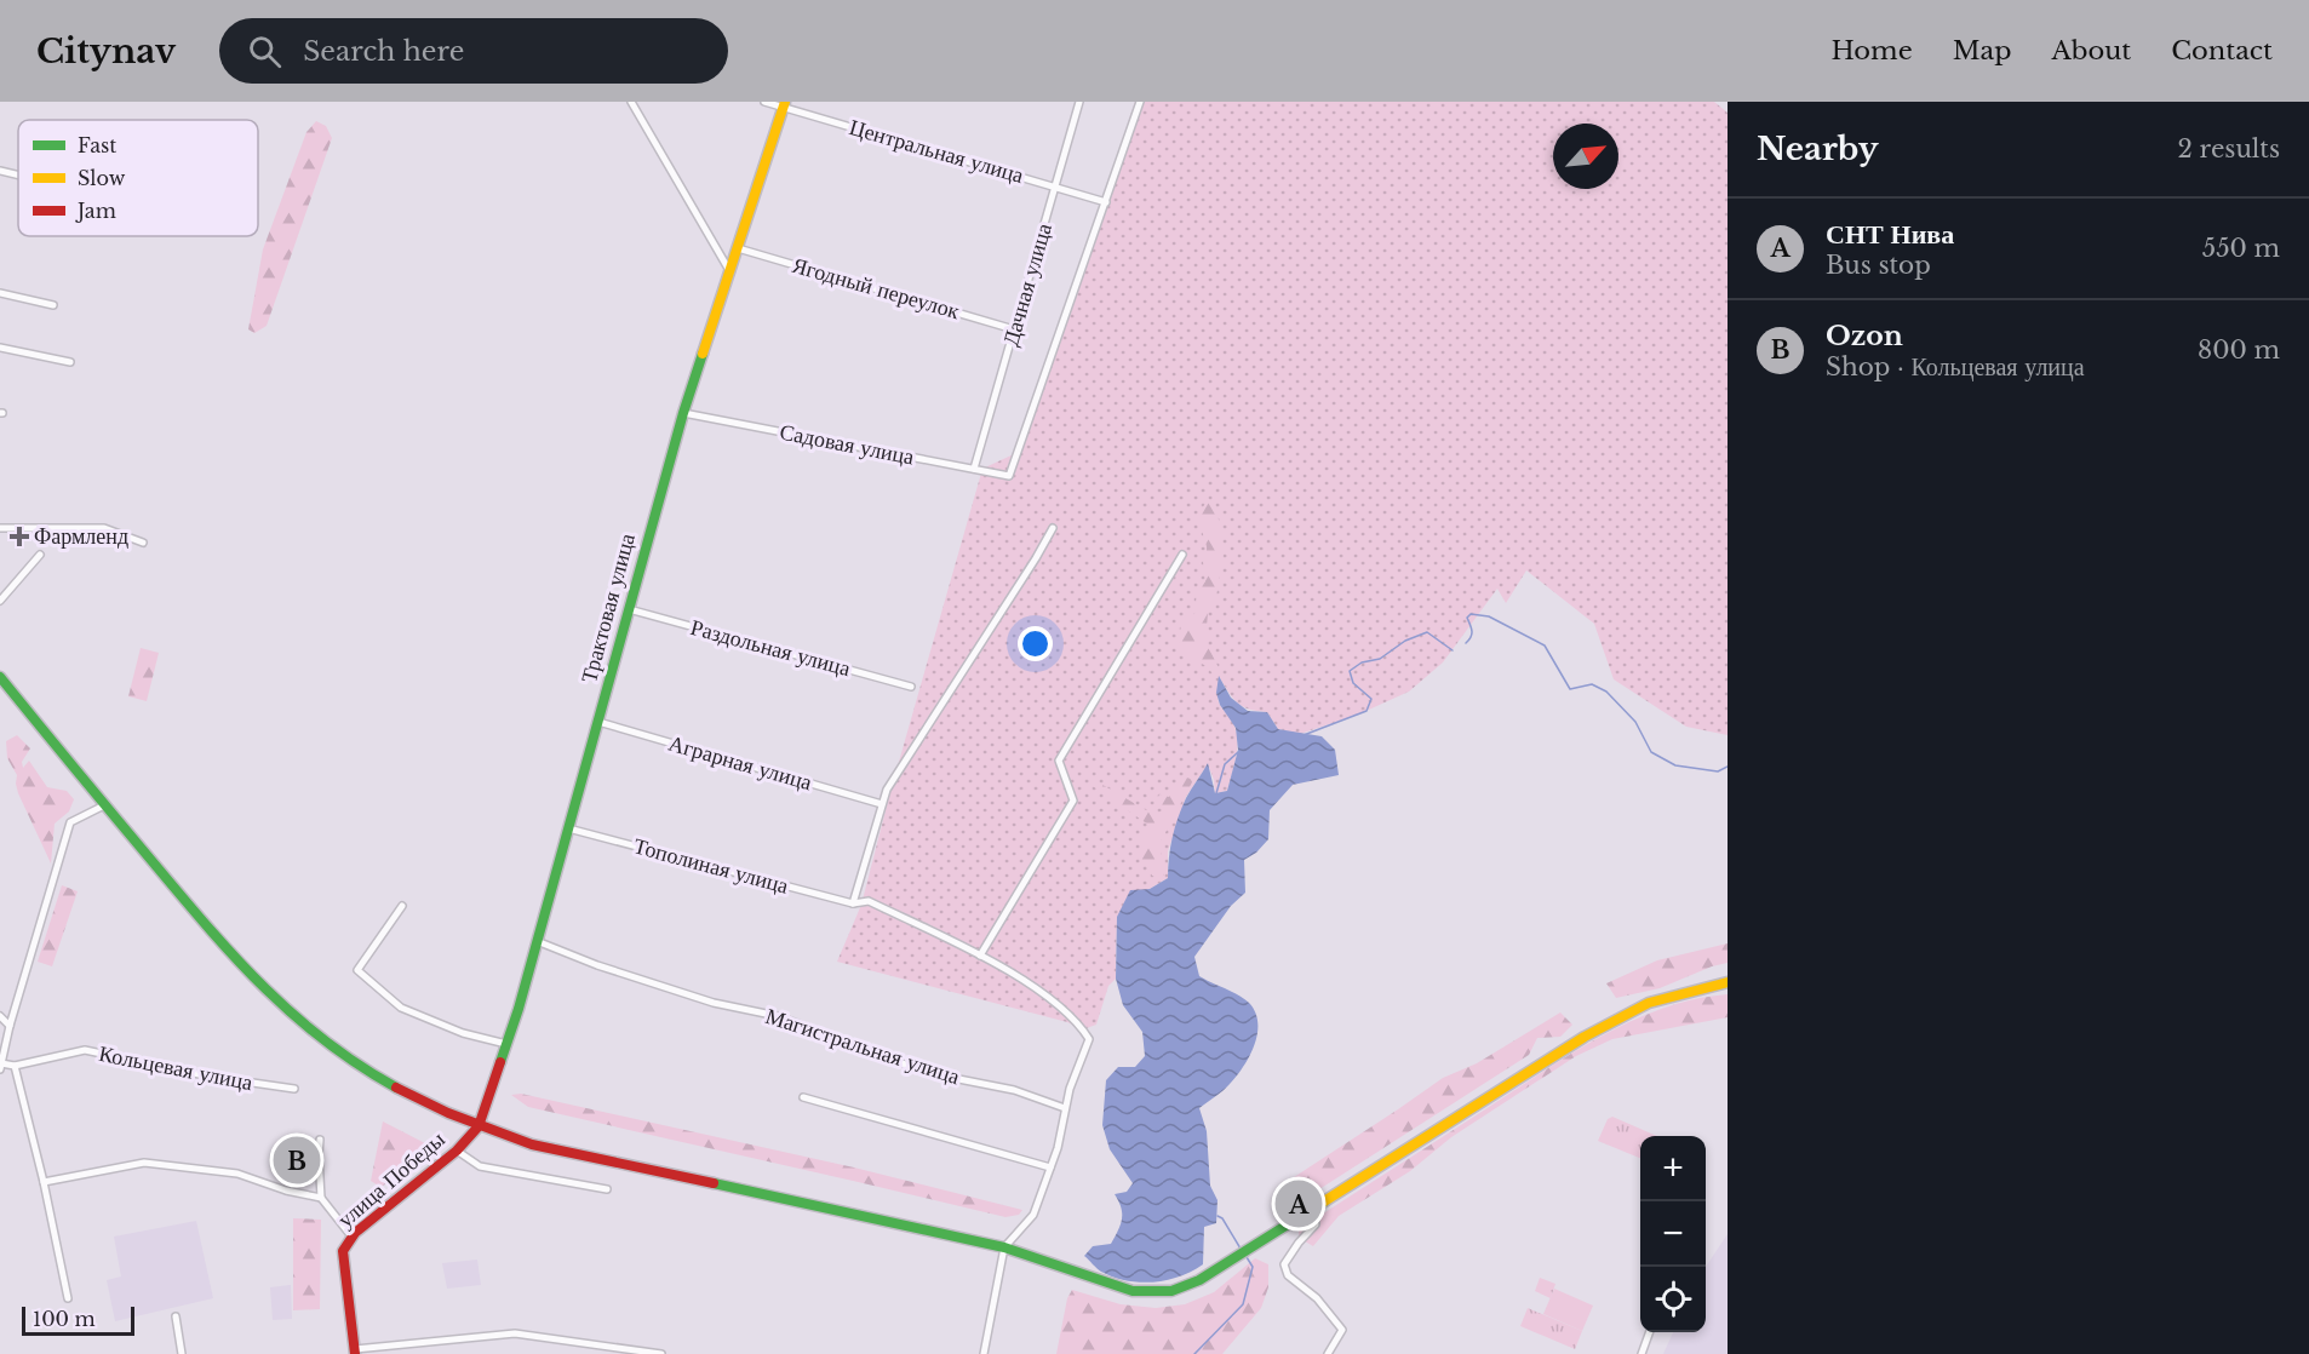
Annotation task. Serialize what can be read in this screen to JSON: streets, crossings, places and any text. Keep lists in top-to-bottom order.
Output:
{
  "streets": {
    "main road": ["Трактовая улица", "улица Победы"],
    "street": [
      "Центральная улица",
      "Дачная улица",
      "Ягодный переулок",
      "Садовая улица",
      "Раздольная улица",
      "Аграрная улица",
      "Тополиная улица",
      "Магистральная улица",
      "Кольцевая улица"
    ]
  },
  "crossings": [
    ["Центральная улица", "Дачная улица"],
    ["Центральная улица", "Садовая улица"],
    ["Центральная улица", "Трактовая улица"],
    ["Дачная улица", "Ягодный переулок"],
    ["Дачная улица", "Садовая улица"],
    ["Ягодный переулок", "Трактовая улица"],
    ["Садовая улица", "Трактовая улица"],
    ["Трактовая улица", "Раздольная улица"],
    ["Трактовая улица", "Аграрная улица"],
    ["Трактовая улица", "Тополиная улица"],
    ["Трактовая улица", "Магистральная улица"],
    ["Трактовая улица", "улица Победы"],
    ["Тополиная улица", "Магистральная улица"]
  ],
  "places": {
    "health": ["Фармленд"]
  },
  "legend": ["Fast", "Slow", "Jam"],
  "scale_bar": "100 m",
  "north": "top right",
  "page": {
    "header": "Citynav",
    "search": "Search here",
    "nav": [
      "Home",
      "Map",
      "About",
      "Contact"
    ],
    "heading": ["Nearby", "2 results"],
    "list": [
      {
        "mark": "A",
        "name": "СНТ Нива",
        "note": "Bus stop",
        "value": "550 m"
      },
      {
        "mark": "B",
        "name": "Ozon",
        "note": "Shop · Кольцевая улица",
        "value": "800 m"
      }
    ],
    "pins": ["B", "A"],
    "map_buttons": ["+", "−"],
    "scale": "100 m"
  }
}
